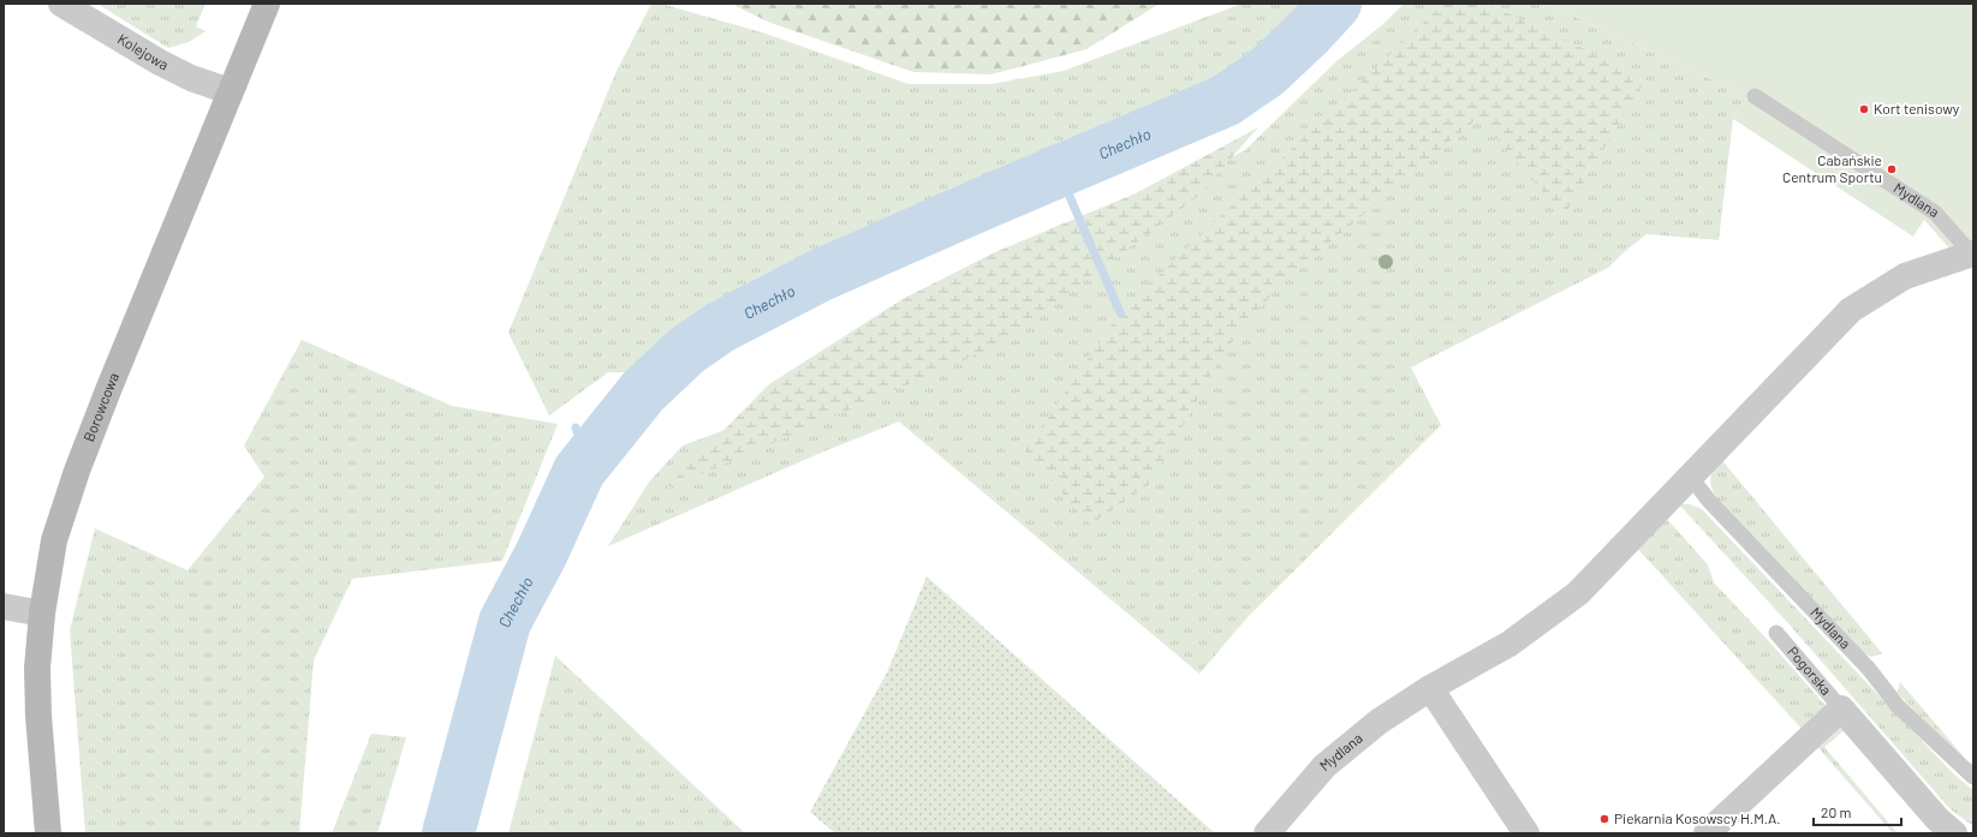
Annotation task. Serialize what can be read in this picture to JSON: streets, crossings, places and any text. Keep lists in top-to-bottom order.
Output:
{
  "streets": {
    "street": ["Kolejowa", "Mydlana", "Borowcowa"],
    "lane": ["Pogorska"]
  },
  "crossings": [
    ["Kolejowa", "Borowcowa"]
  ],
  "water": ["Chechło"],
  "places": ["Kort tenisowy", "Cabańskie Centrum Sportu", "Piekarnia Kosowscy H.M.A."],
  "scale_bar": "20 m"
}
